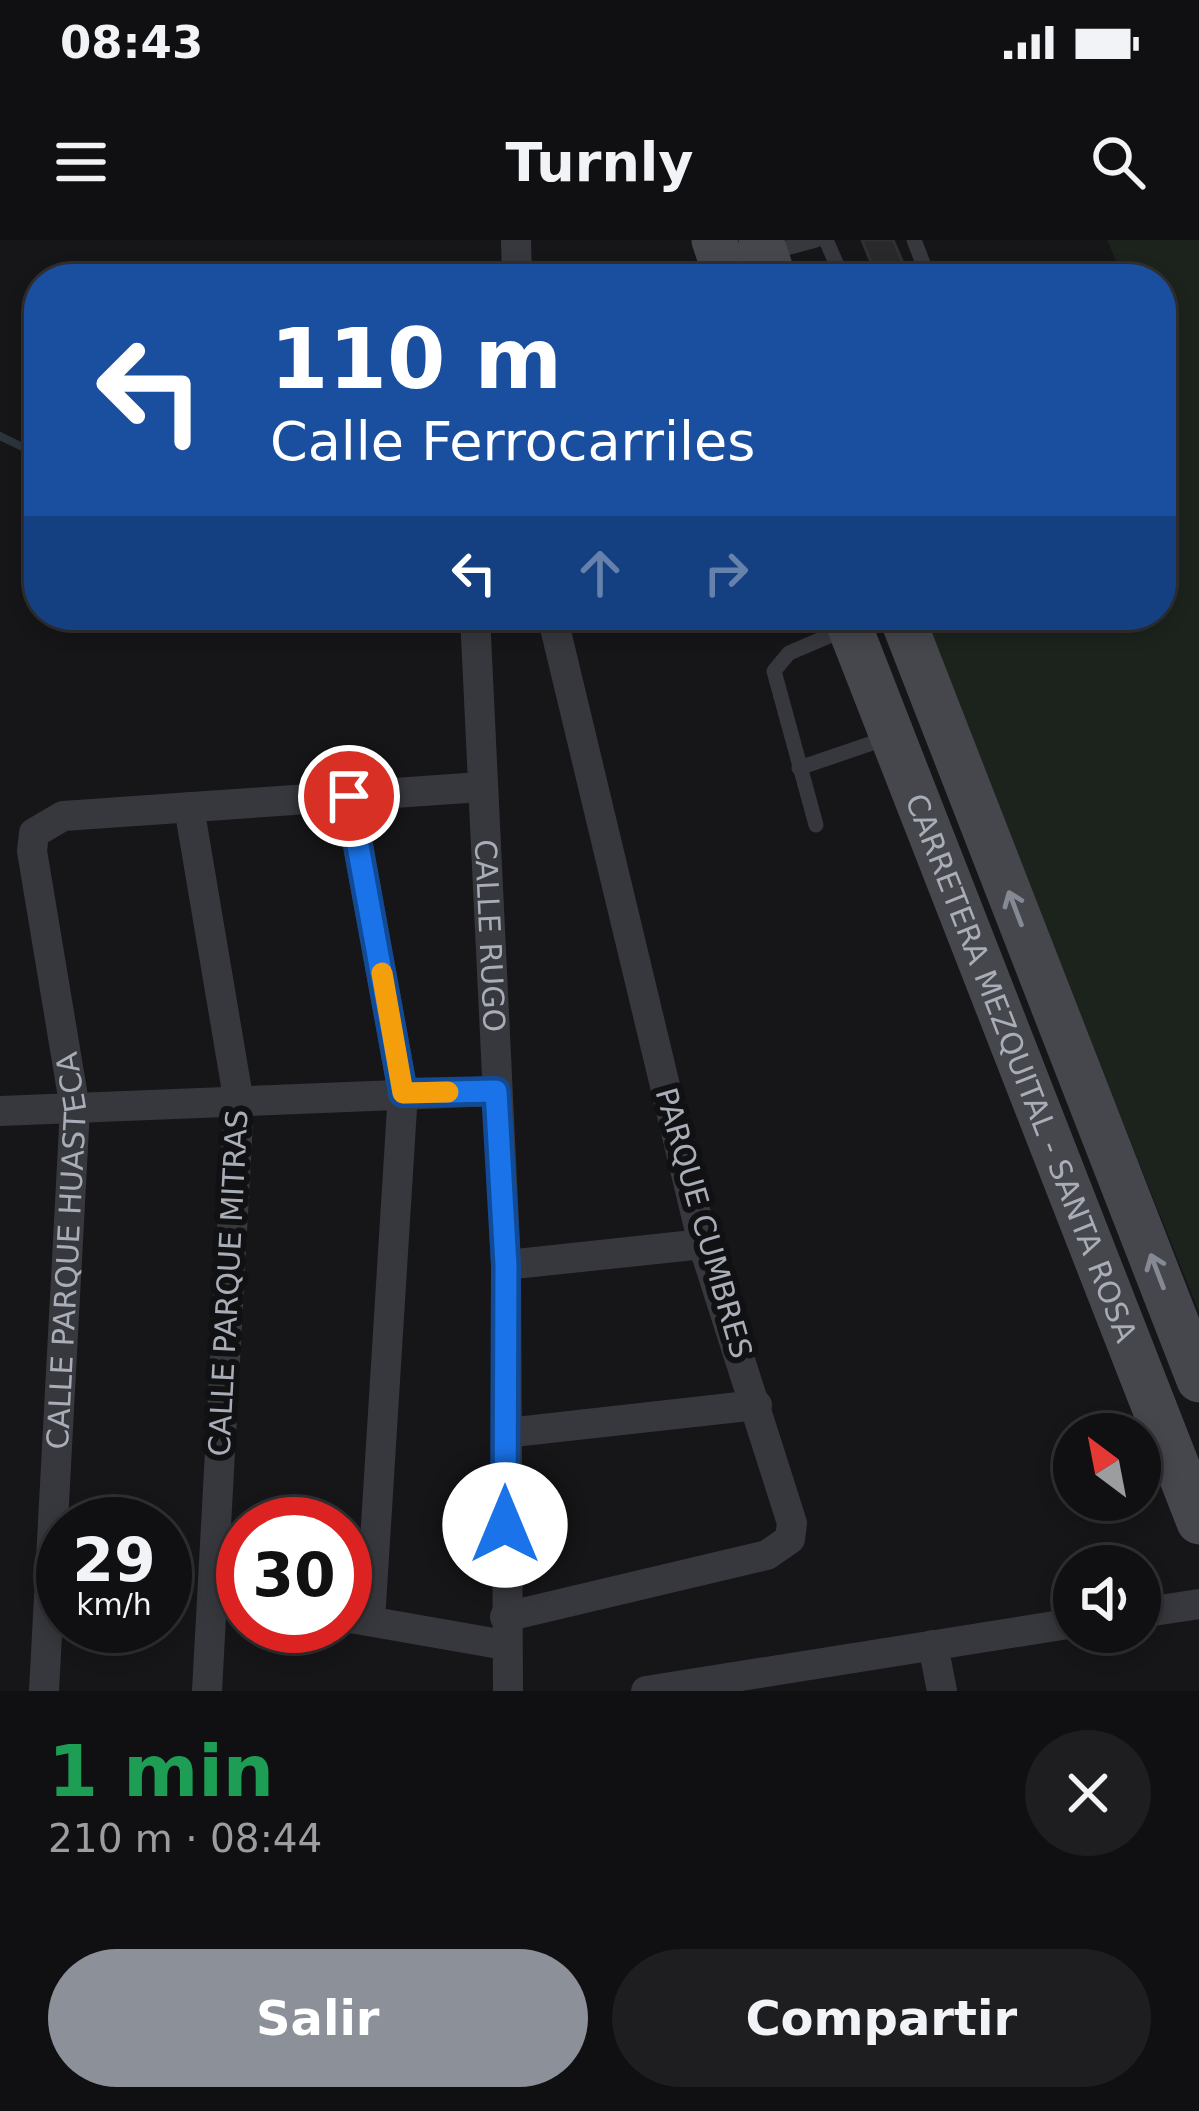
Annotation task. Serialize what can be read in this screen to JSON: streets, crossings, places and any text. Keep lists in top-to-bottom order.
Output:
{
  "streets": {
    "main road": ["CARRETERA MEZQUITAL - SANTA ROSA"],
    "street": [
      "CALLE RUGO",
      "PARQUE CUMBRES",
      "CALLE PARQUE HUASTECA",
      "CALLE PARQUE MITRAS"
    ]
  },
  "crossings": [
    ["CALLE RUGO", "PARQUE CUMBRES"],
    ["CALLE PARQUE HUASTECA", "CALLE PARQUE MITRAS"]
  ],
  "north": "top left",
  "page": {
    "status": "08:43",
    "header": "Turnly",
    "turn": ["110 m", "Calle Ferrocarriles"],
    "speed": "29 km/h",
    "limit": "30",
    "heading": ["1 min", "210 m · 08:44"],
    "buttons": ["Salir", "Compartir"]
  }
}
